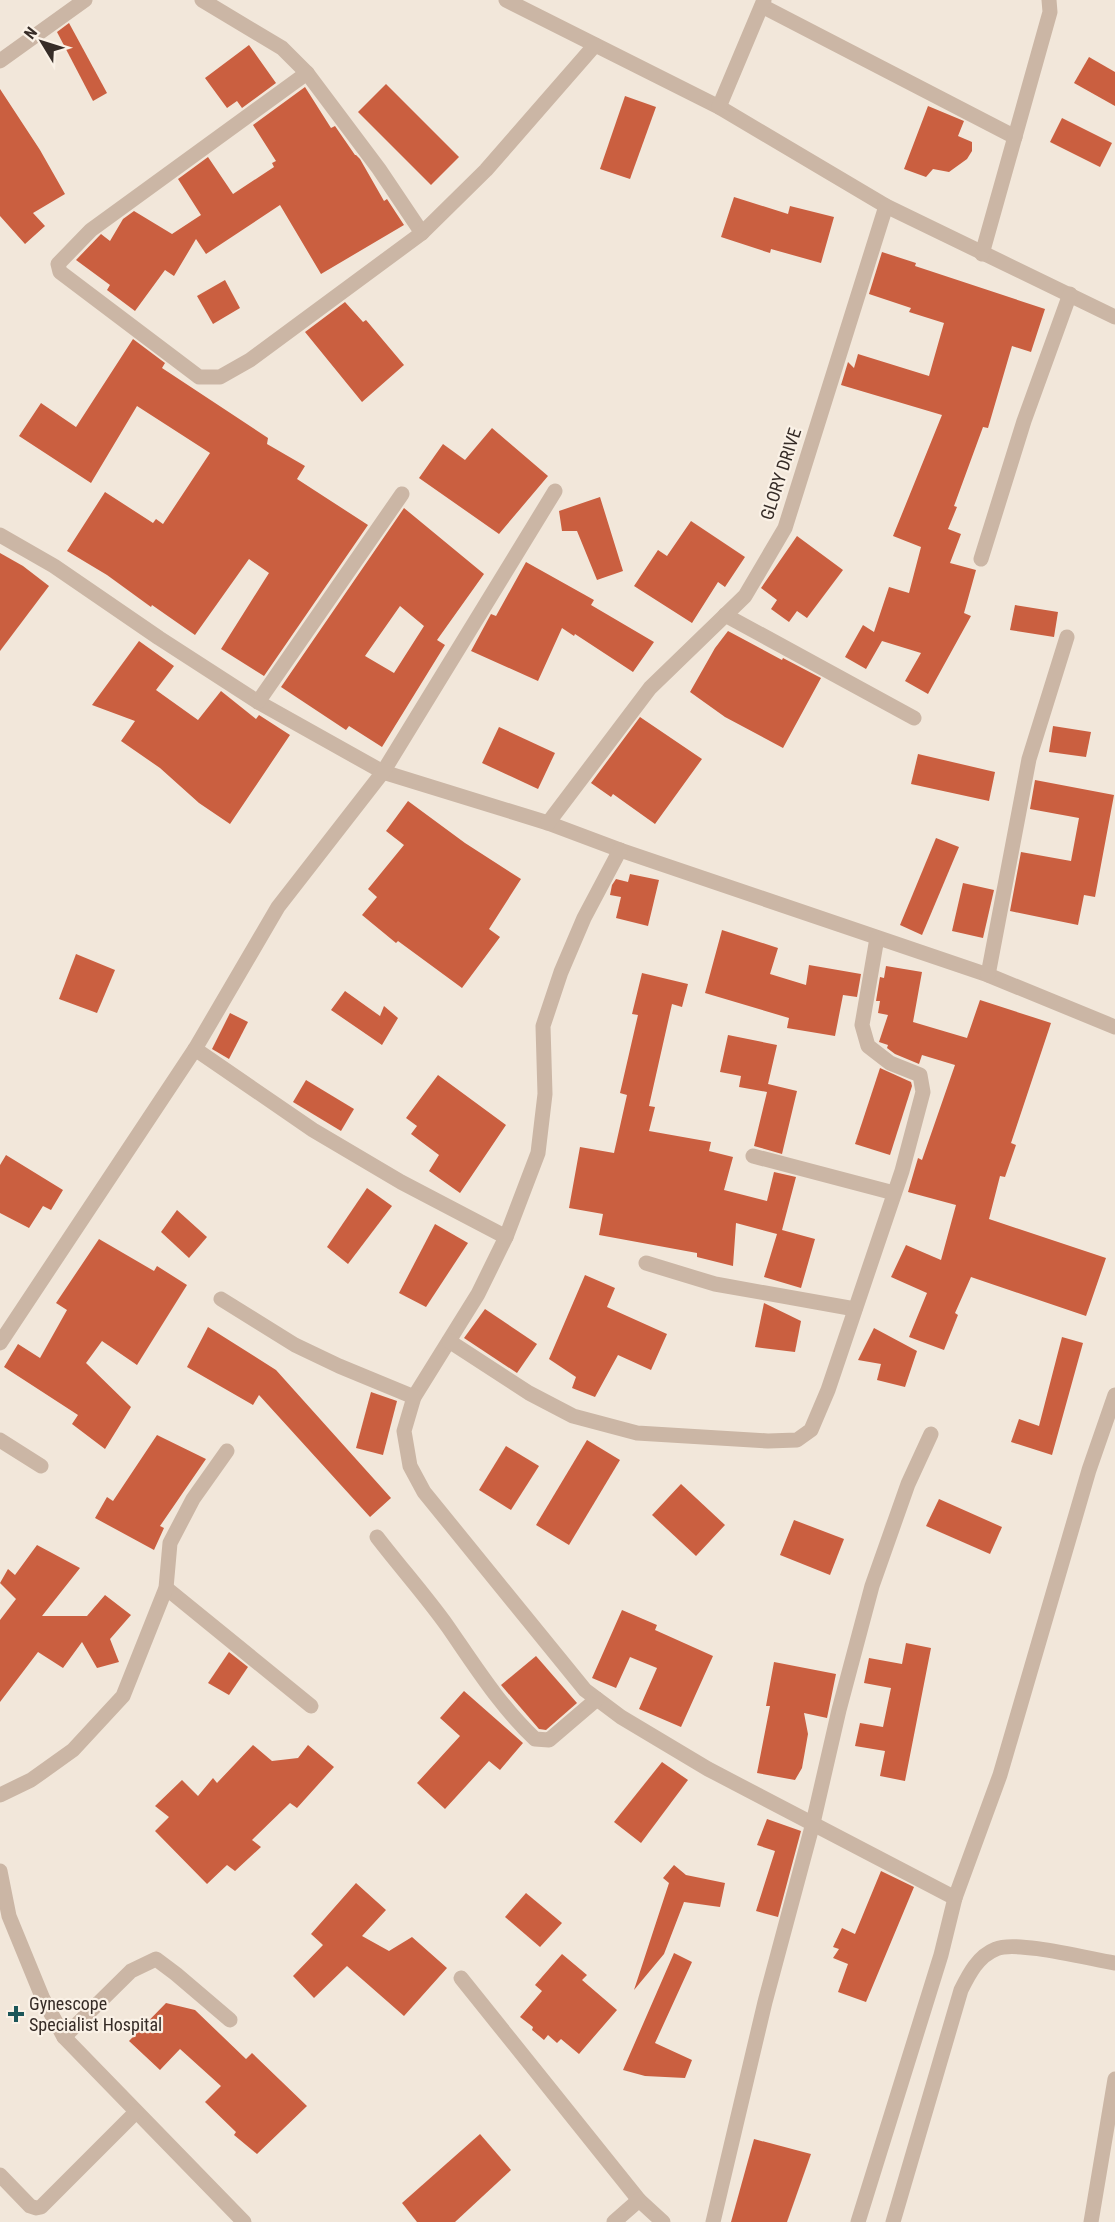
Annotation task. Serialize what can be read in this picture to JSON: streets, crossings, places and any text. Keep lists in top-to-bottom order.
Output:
{
  "streets": {
    "street": ["GLORY DRIVE"]
  },
  "places": {
    "health": ["Gynescope Specialist Hospital"]
  },
  "north": "top left"
}
